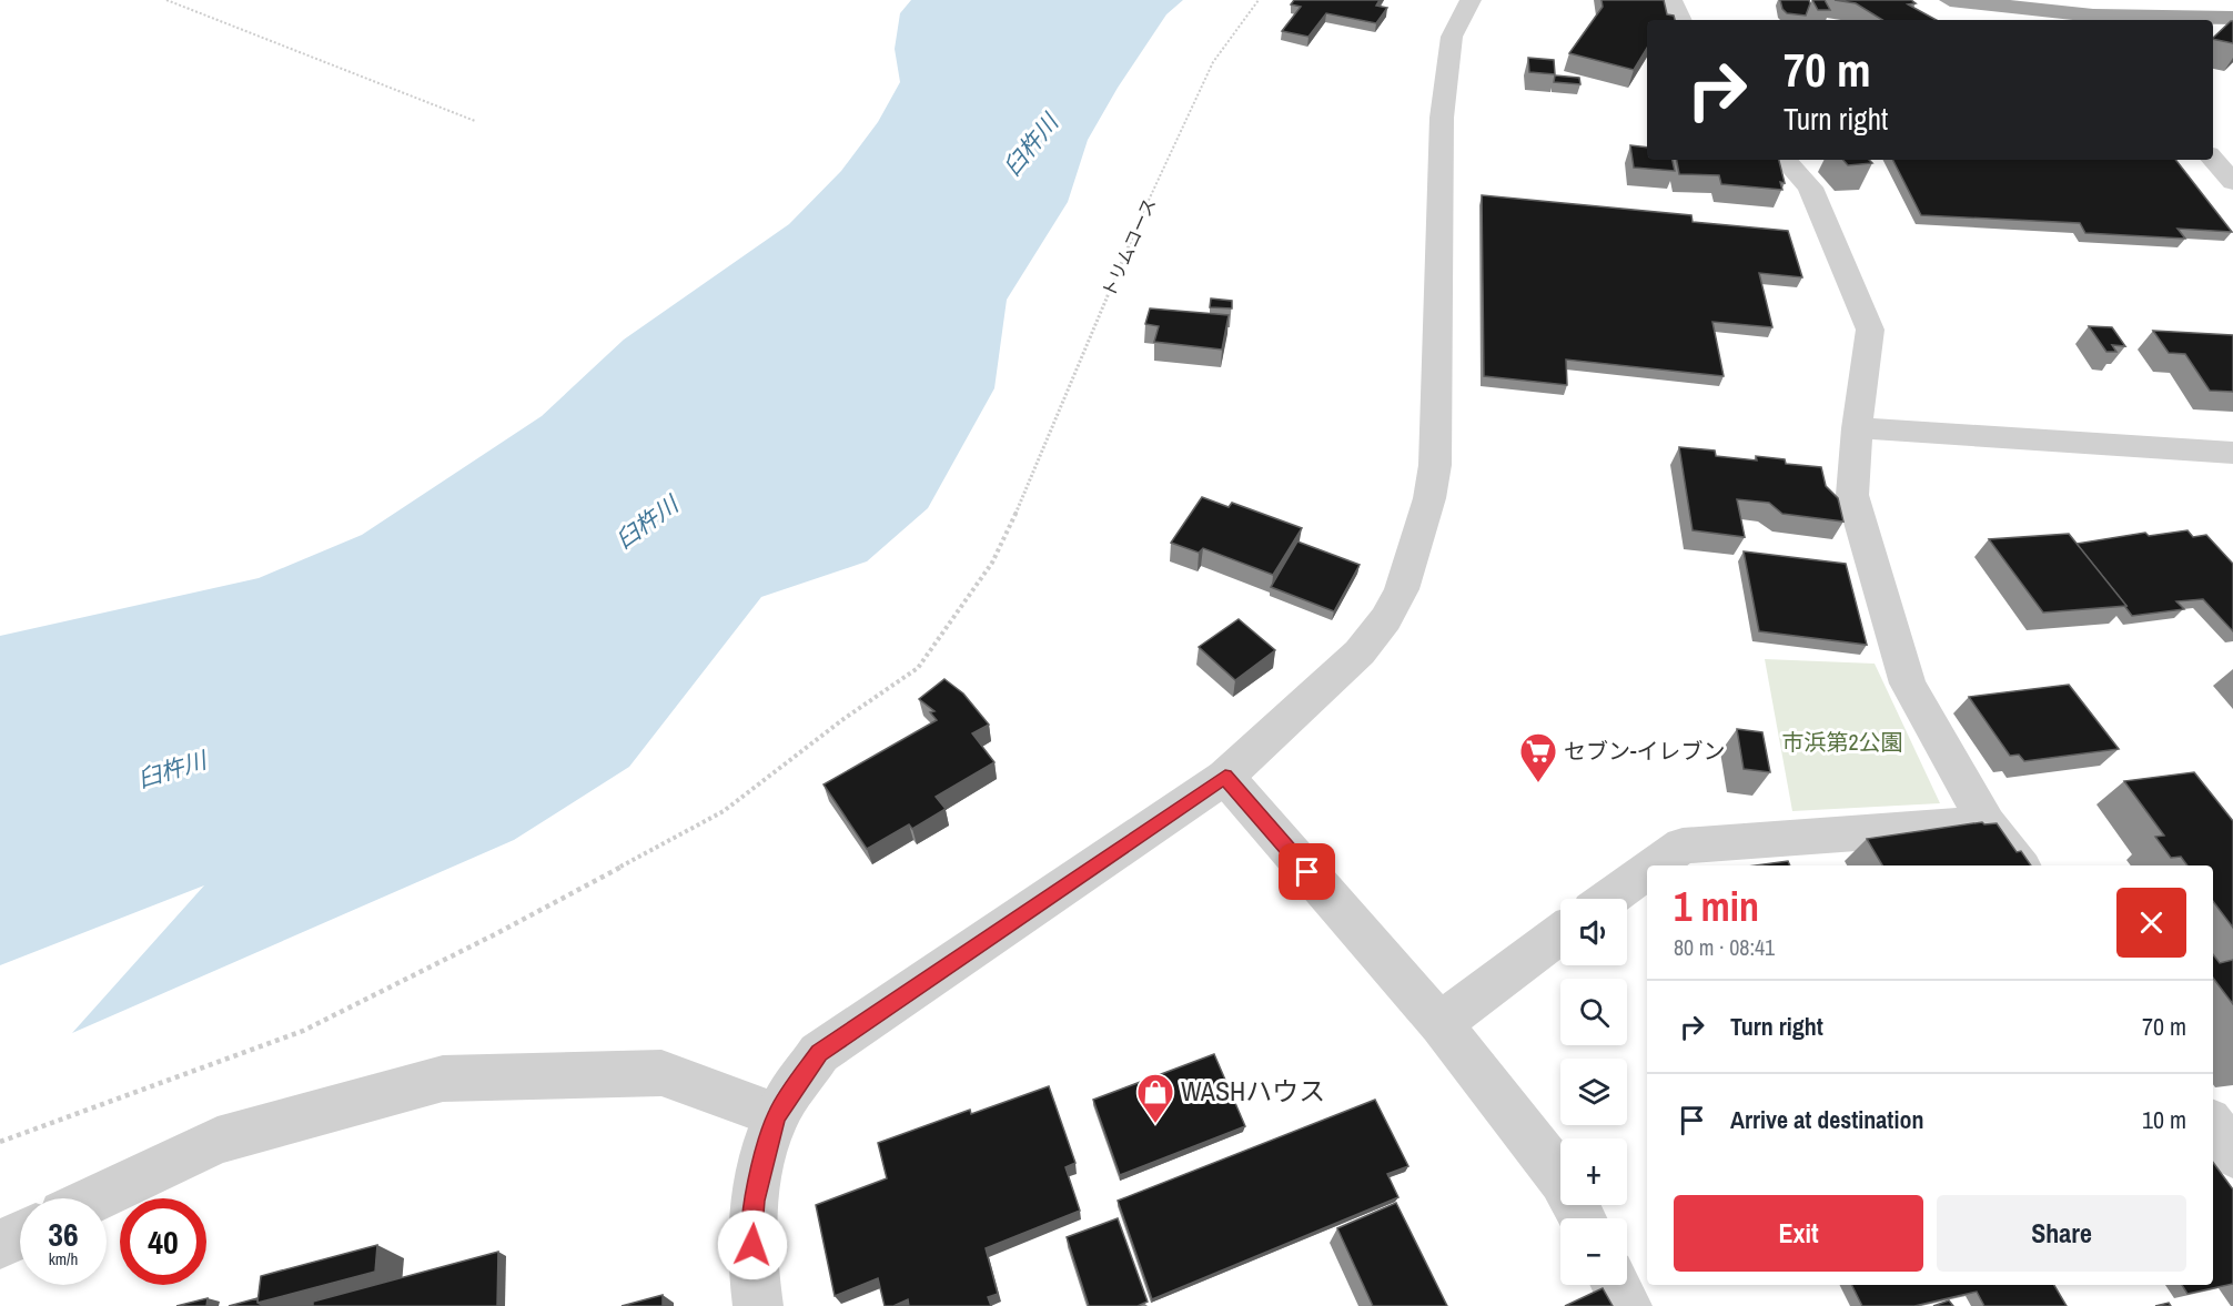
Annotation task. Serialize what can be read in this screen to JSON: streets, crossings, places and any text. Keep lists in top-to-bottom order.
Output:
{
  "streets": {
    "path": ["トリムコース"]
  },
  "water": ["臼杵川"],
  "parks": ["市浜第2公園"],
  "places": {
    "supermarket": ["セブン-イレブン"],
    "shop": ["WASHハウス"]
  },
  "page": {
    "turn": ["70 m", "Turn right"],
    "heading": ["1 min", "80 m · 08:41"],
    "map_buttons": ["+", "−"],
    "list": [
      {
        "name": "Turn right",
        "value": "70 m"
      },
      {
        "name": "Arrive at destination",
        "value": "10 m"
      }
    ],
    "buttons": ["Exit", "Share"],
    "speed": "36 km/h",
    "limit": "40"
  }
}
